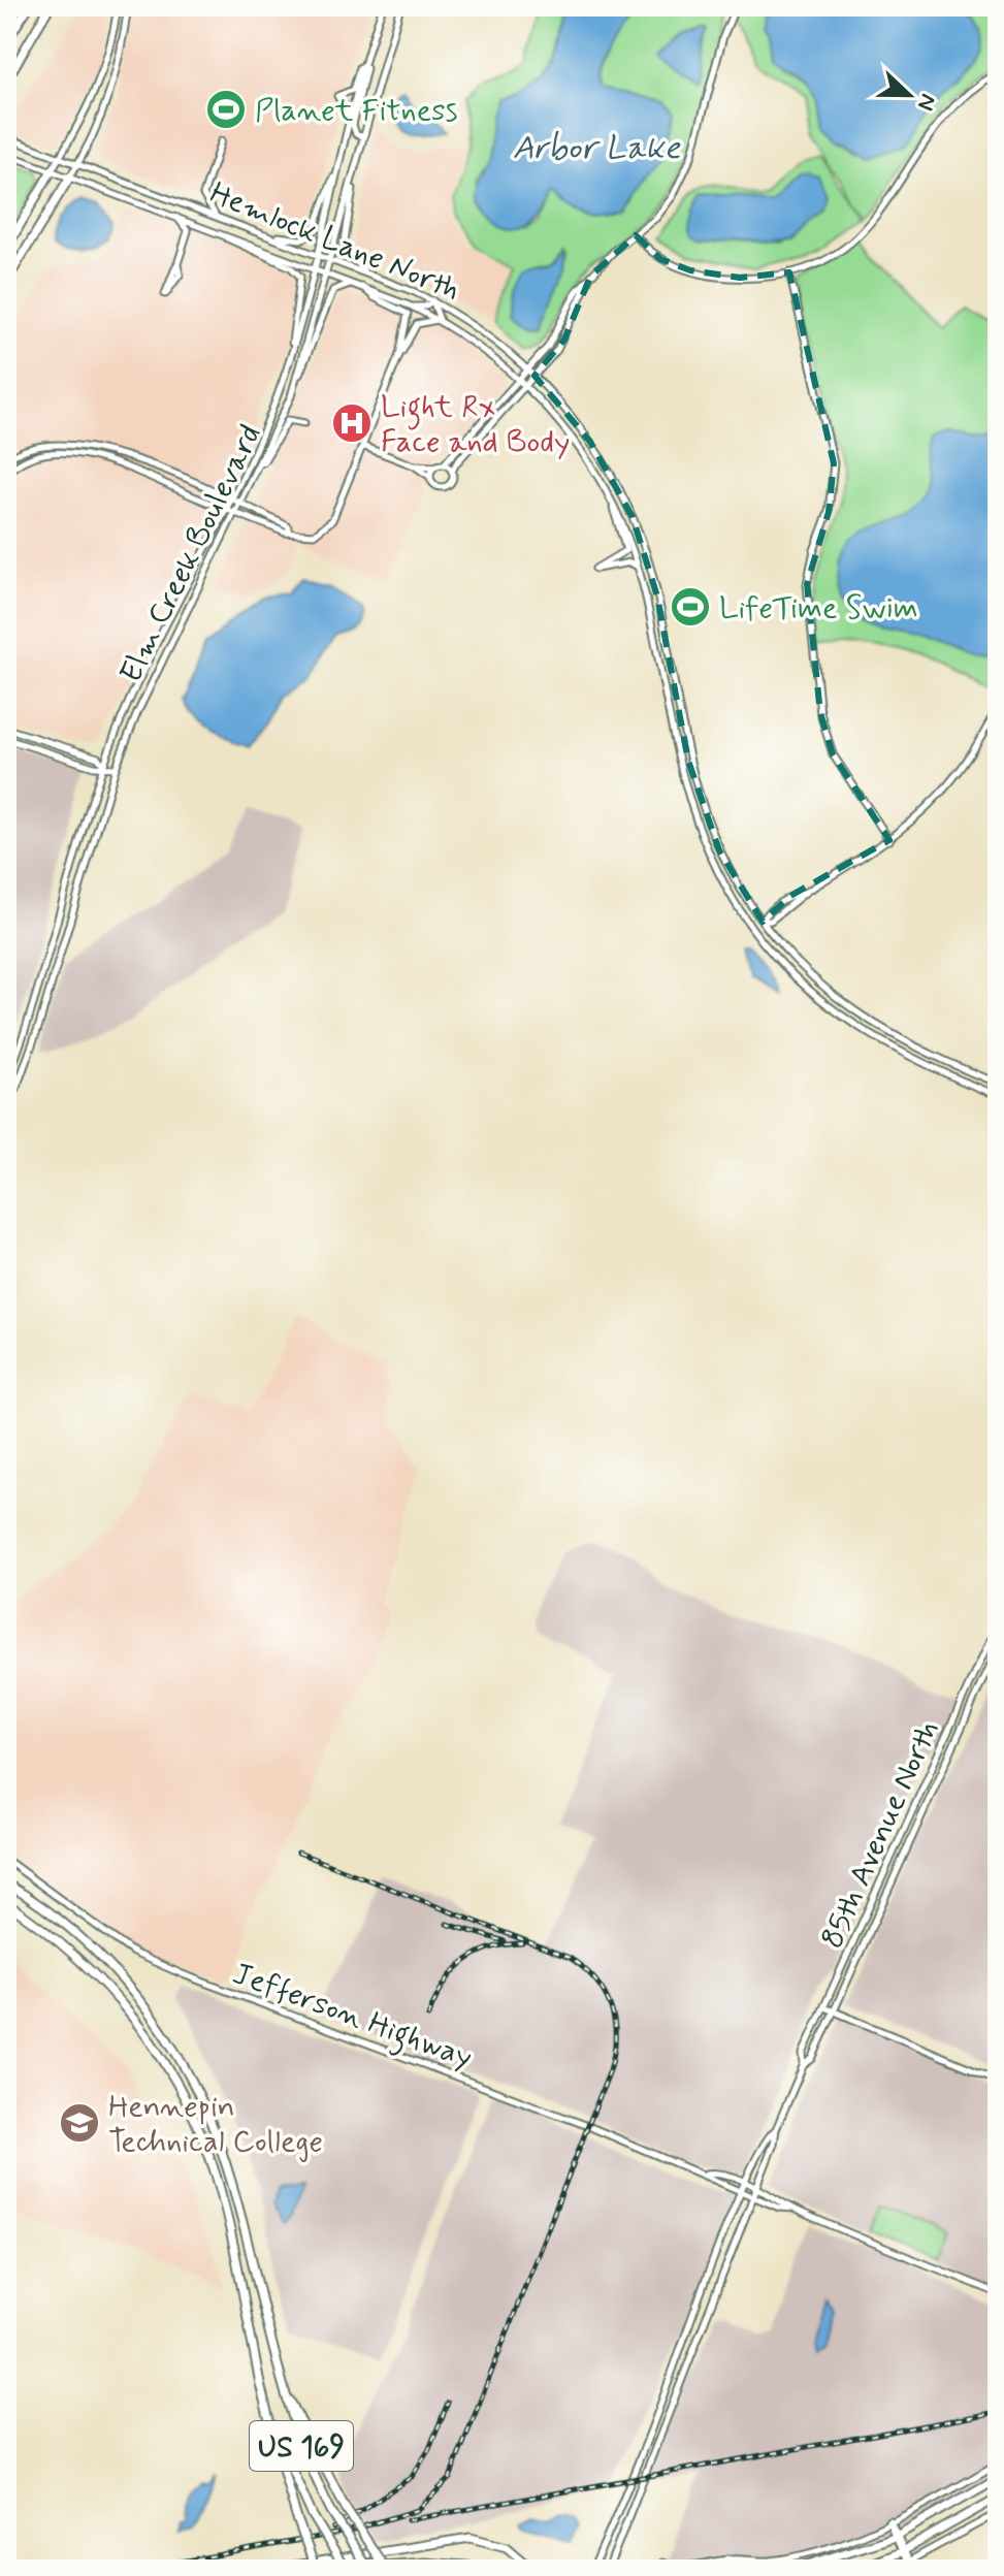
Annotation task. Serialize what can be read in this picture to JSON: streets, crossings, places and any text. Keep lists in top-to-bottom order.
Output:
{
  "streets": {
    "highway": ["US 169"],
    "main road": [
      "Hemlock Lane North",
      "Elm Creek Boulevard",
      "85th Avenue North",
      "Jefferson Highway"
    ]
  },
  "crossings": [
    ["Hemlock Lane North", "Elm Creek Boulevard"],
    ["85th Avenue North", "Jefferson Highway"]
  ],
  "water": ["Arbor Lake"],
  "places": {
    "sports": ["Planet Fitness", "LifeTime Swim"],
    "hospital": ["Light Rx Face and Body"],
    "school or university": ["Hennepin Technical College"]
  },
  "north": "right"
}
